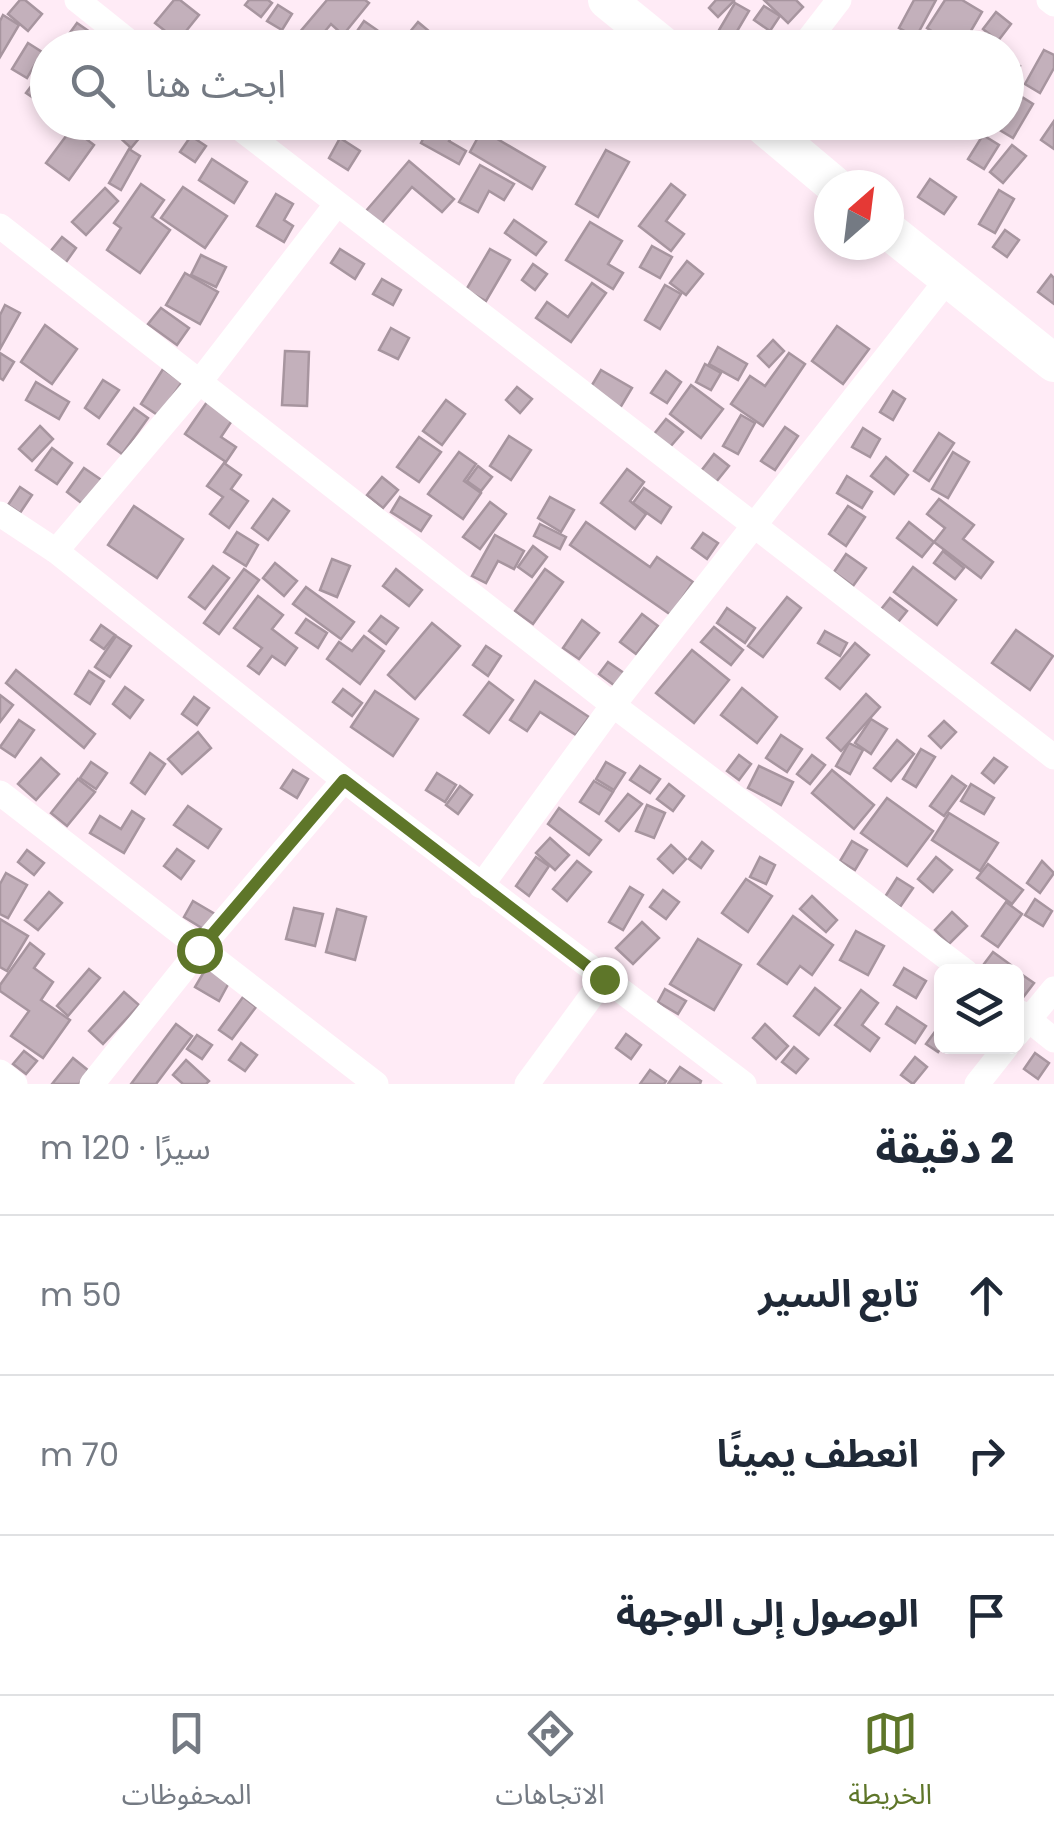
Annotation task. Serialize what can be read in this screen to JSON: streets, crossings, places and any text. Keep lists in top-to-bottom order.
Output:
{
  "north": "top right",
  "page": {
    "search": "ابحث هنا",
    "heading": ["2 دقيقة", "سيرًا · 120 m"],
    "list": [
      ["تابع السير", "50 m"],
      ["انعطف يمينًا", "70 m"],
      "الوصول إلى الوجهة"
    ],
    "nav": ["الخريطة", "الاتجاهات", "المحفوظات"]
  }
}
